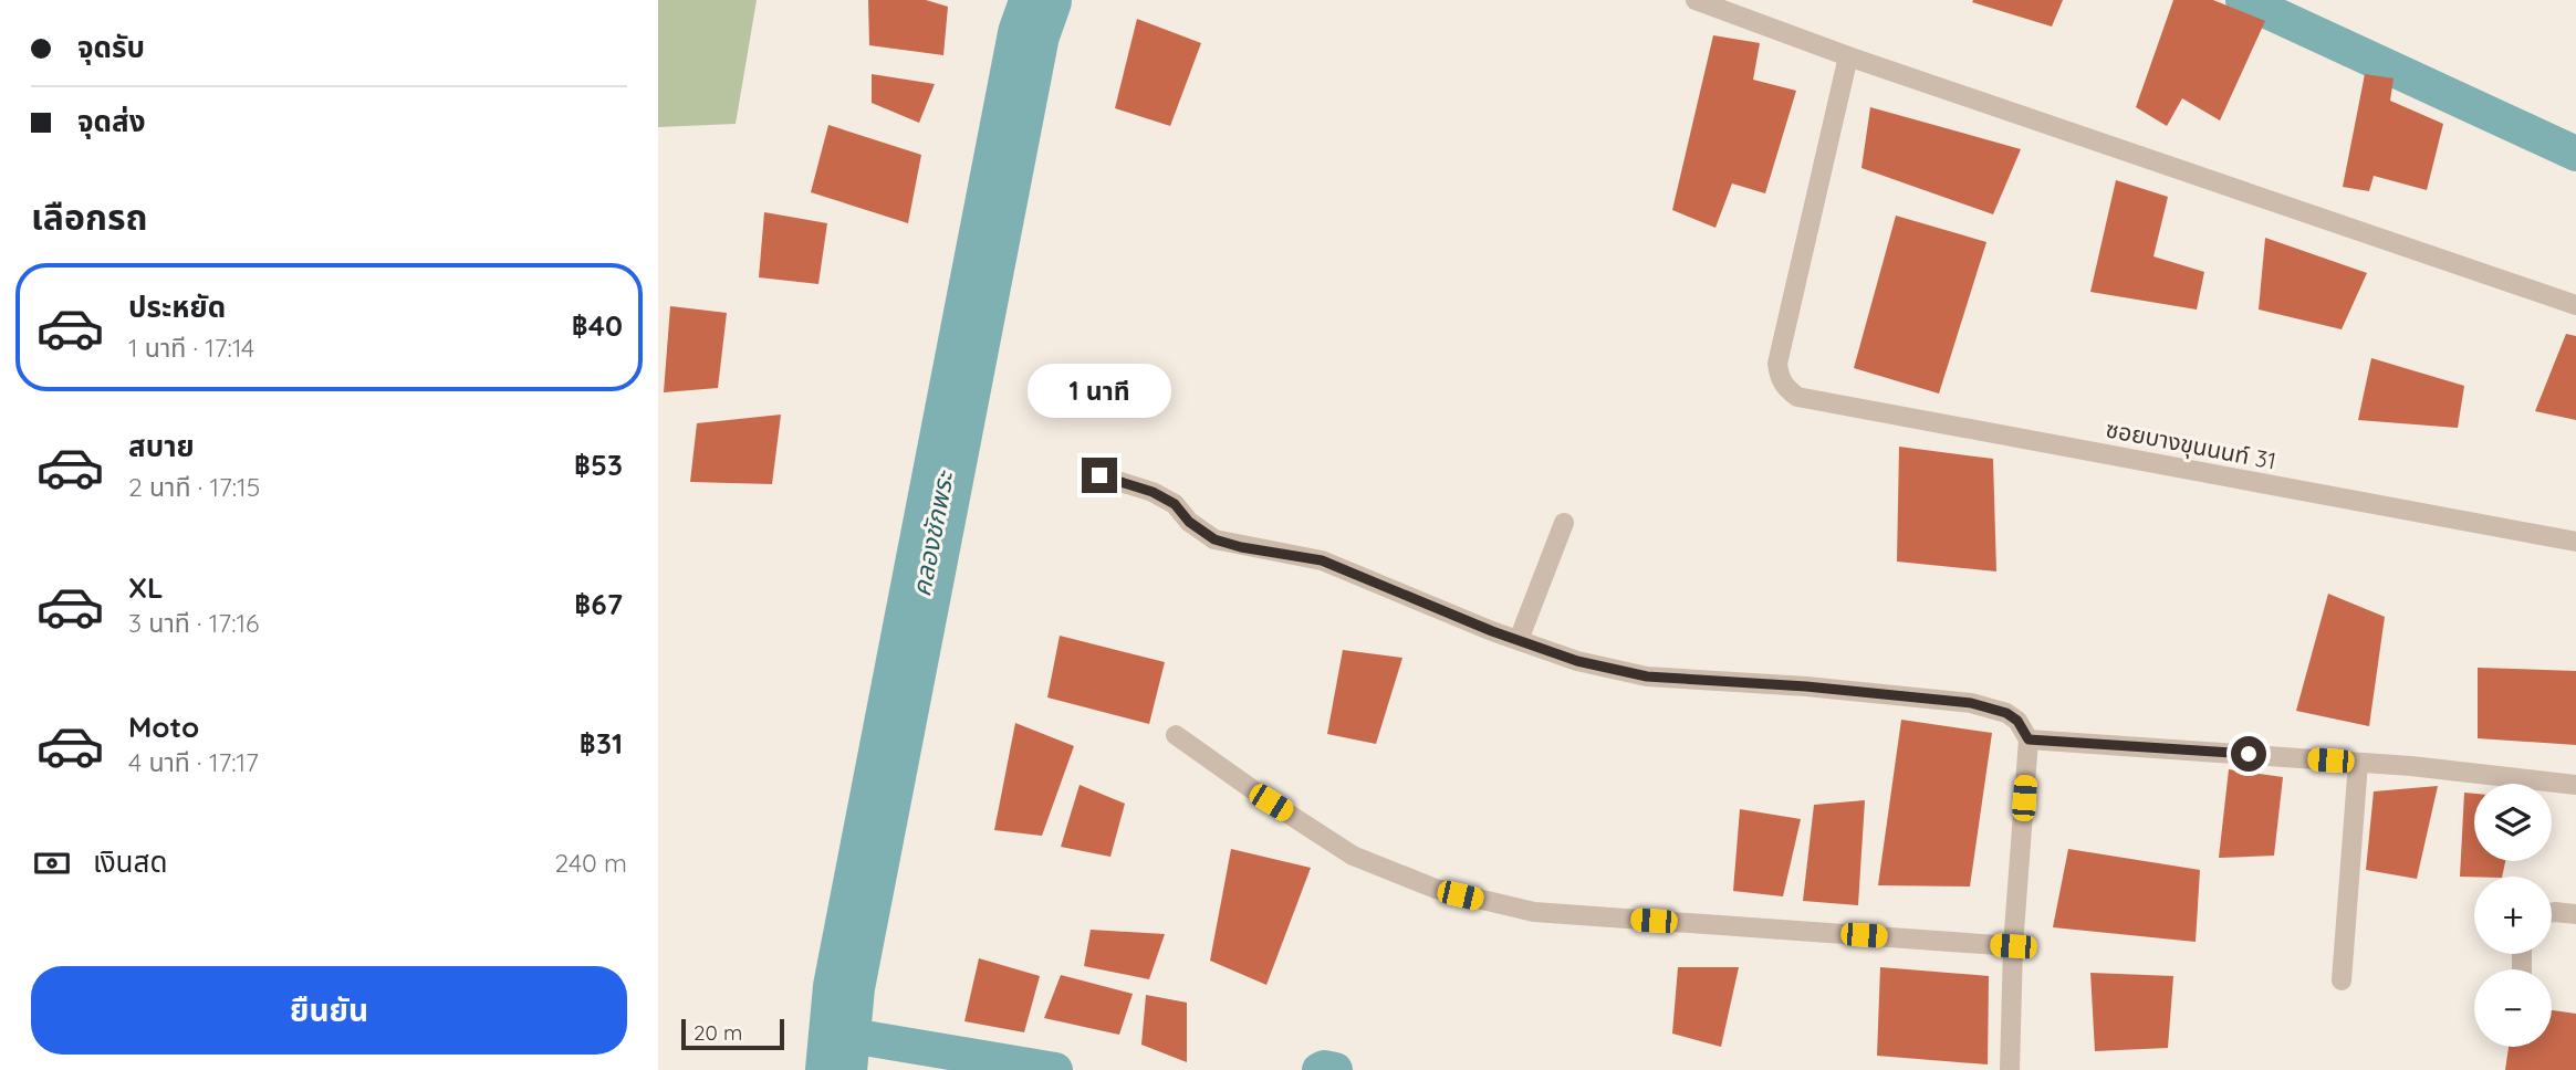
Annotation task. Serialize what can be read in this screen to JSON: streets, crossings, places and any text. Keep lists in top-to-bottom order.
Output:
{
  "streets": {
    "street": ["ซอยบางขุนนนท์ 31"]
  },
  "water": ["คลองชักพระ"],
  "scale_bar": "20 m",
  "page": {
    "banner": ["จุดรับ", "จุดส่ง"],
    "heading": "เลือกรถ",
    "list": [
      {
        "name": "ประหยัด",
        "note": "1 นาที · 17:14",
        "value": "฿40"
      },
      {
        "name": "สบาย",
        "note": "2 นาที · 17:15",
        "value": "฿53"
      },
      {
        "name": "XL",
        "note": "3 นาที · 17:16",
        "value": "฿67"
      },
      {
        "name": "Moto",
        "note": "4 นาที · 17:17",
        "value": "฿31"
      }
    ],
    "bubble": "1 นาที",
    "map_buttons": ["+", "−"],
    "pay": ["เงินสด", "240 m"],
    "buttons": "ยืนยัน",
    "scale": "20 m"
  }
}
